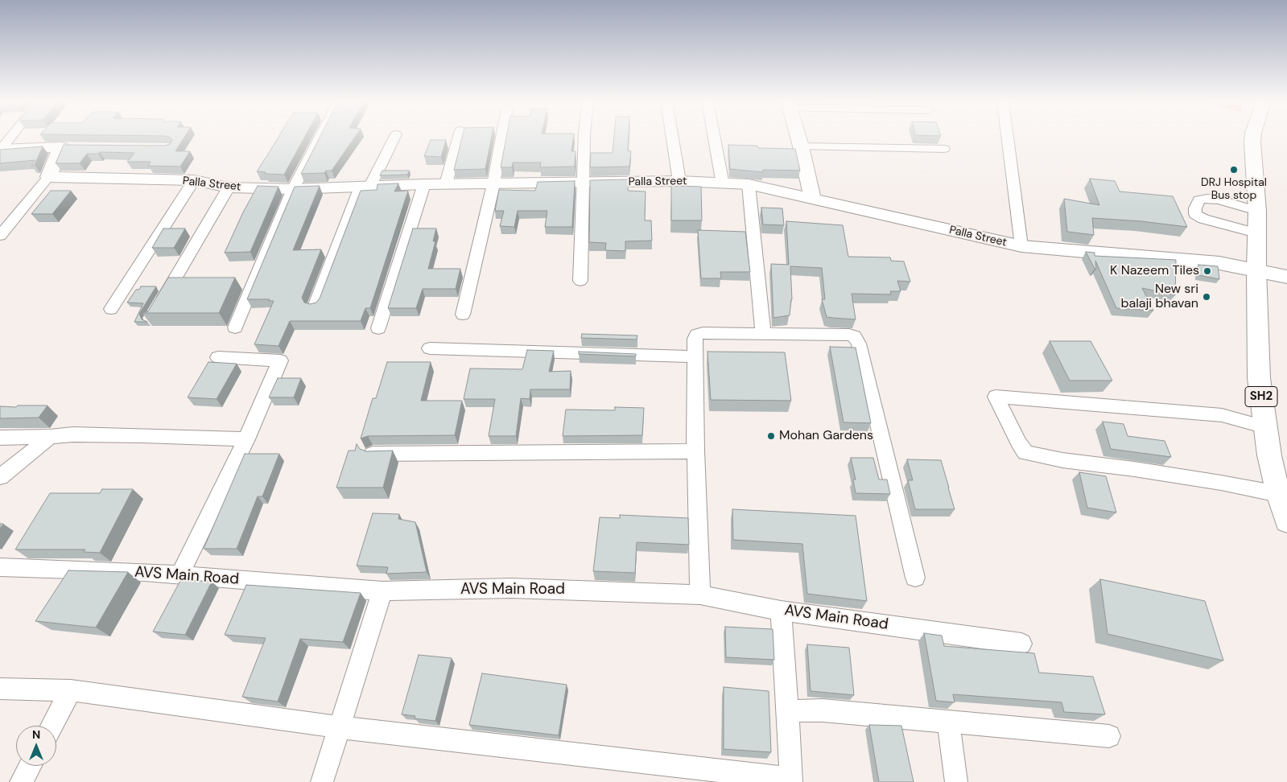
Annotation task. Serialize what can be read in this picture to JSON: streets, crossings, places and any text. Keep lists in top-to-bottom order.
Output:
{
  "streets": {
    "street": ["Palla Street", "SH2", "AVS Main Road"]
  },
  "crossings": [
    ["Palla Street", "SH2"]
  ],
  "places": [
    "DRJ Hospital Bus stop",
    "K Nazeem Tiles",
    "New sri balaji bhavan",
    "Mohan Gardens"
  ],
  "north": "top"
}
